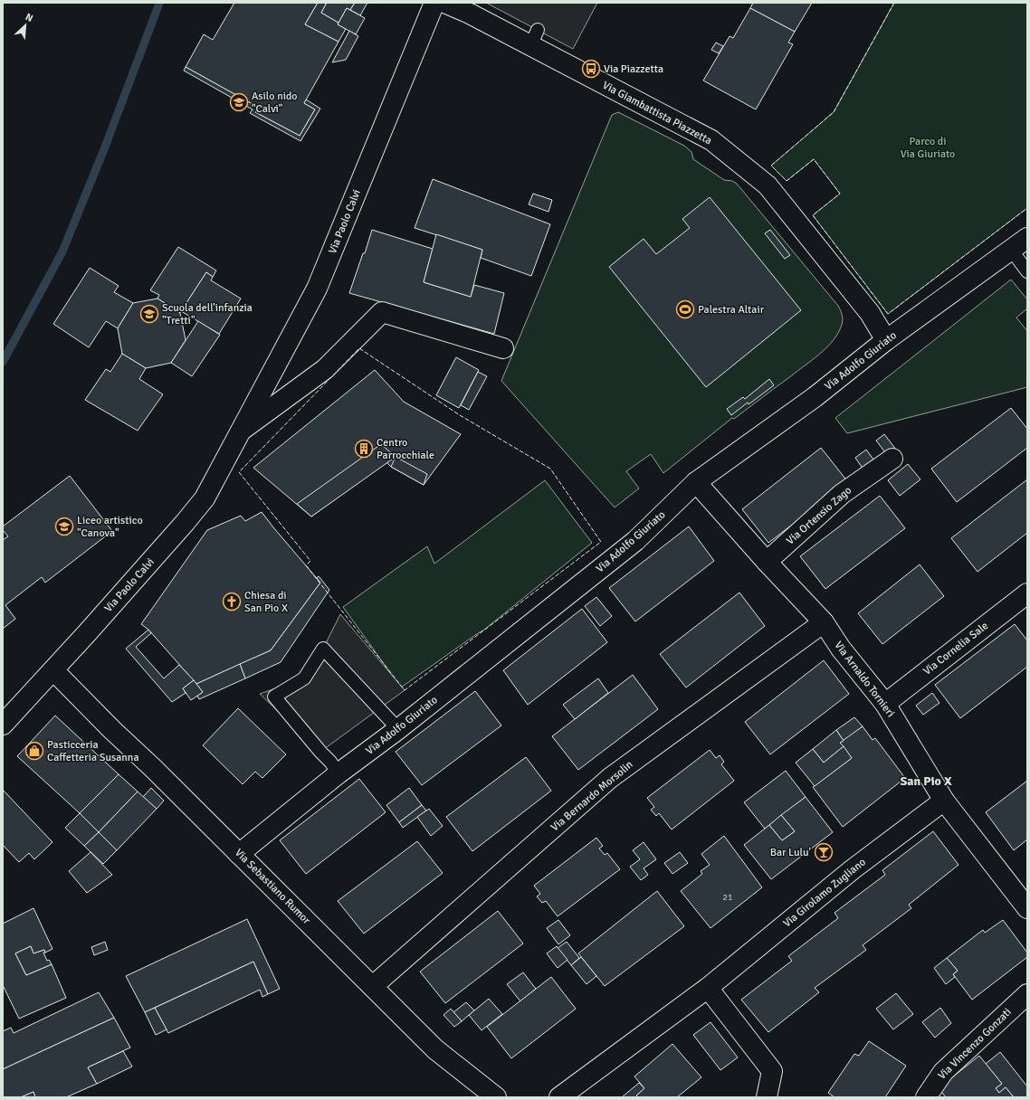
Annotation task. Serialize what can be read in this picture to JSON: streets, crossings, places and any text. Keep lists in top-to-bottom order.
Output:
{
  "streets": {
    "street": [
      "Via Giambattista Piazzetta",
      "Via Paolo Calvi",
      "Via Adolfo Giuriato",
      "Via Ortensio Zago",
      "Via Cornelia Sale",
      "Via Arnaldo Tornieri",
      "Via Bernardo Morsolin",
      "Via Sebastiano Rumor",
      "Via Girolamo Zugliano",
      "Via Vincenzo Gonzati"
    ]
  },
  "crossings": [
    ["Via Giambattista Piazzetta", "Via Adolfo Giuriato"],
    ["Via Paolo Calvi", "Via Sebastiano Rumor"],
    ["Via Adolfo Giuriato", "Via Arnaldo Tornieri"],
    ["Via Adolfo Giuriato", "Via Sebastiano Rumor"],
    ["Via Ortensio Zago", "Via Arnaldo Tornieri"],
    ["Via Cornelia Sale", "Via Arnaldo Tornieri"],
    ["Via Arnaldo Tornieri", "Via Bernardo Morsolin"],
    ["Via Arnaldo Tornieri", "Via Girolamo Zugliano"],
    ["Via Bernardo Morsolin", "Via Sebastiano Rumor"]
  ],
  "districts": ["San Pio X"],
  "parks": ["Parco di Via Giuriato"],
  "places": {
    "bus stop": ["Via Piazzetta"],
    "school or university": ["Asilo nido \"Calvi\"", "Scuola dell'infanzia \"Tretti\"", "Liceo artistico \"Canova\""],
    "sports": ["Palestra Altair"],
    "building": ["Centro Parrocchiale"],
    "church": ["Chiesa di San Pio X"],
    "shop": ["Pasticceria Caffetteria Susanna"],
    "bar": ["Bar Lulu'"]
  },
  "house_numbers": ["21"],
  "north": "top right"
}
